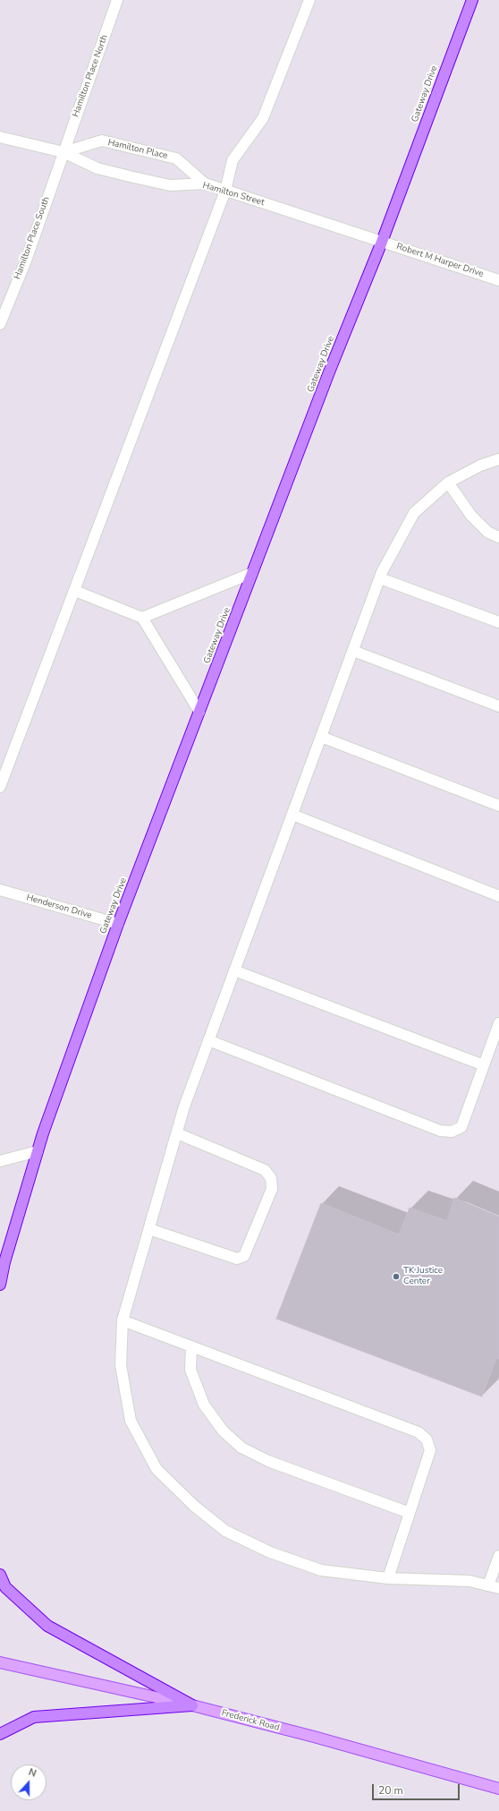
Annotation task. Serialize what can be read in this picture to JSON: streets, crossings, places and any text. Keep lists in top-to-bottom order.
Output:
{
  "streets": {
    "highway": ["Gateway Drive"],
    "main road": ["Frederick Road"],
    "street": [
      "Hamilton Place North",
      "Hamilton Place",
      "Hamilton Street",
      "Hamilton Place South",
      "Robert M Harper Drive",
      "Henderson Drive"
    ]
  },
  "crossings": [
    ["Hamilton Place North", "Hamilton Place"],
    ["Hamilton Place North", "Hamilton Street"],
    ["Hamilton Place North", "Hamilton Place South"],
    ["Gateway Drive", "Hamilton Street"],
    ["Gateway Drive", "Robert M Harper Drive"],
    ["Gateway Drive", "Henderson Drive"],
    ["Hamilton Place", "Hamilton Street"],
    ["Hamilton Place", "Hamilton Place South"],
    ["Hamilton Street", "Hamilton Place South"],
    ["Hamilton Street", "Robert M Harper Drive"]
  ],
  "places": ["TK Justice Center"],
  "scale_bar": "20 m",
  "north": "top"
}
